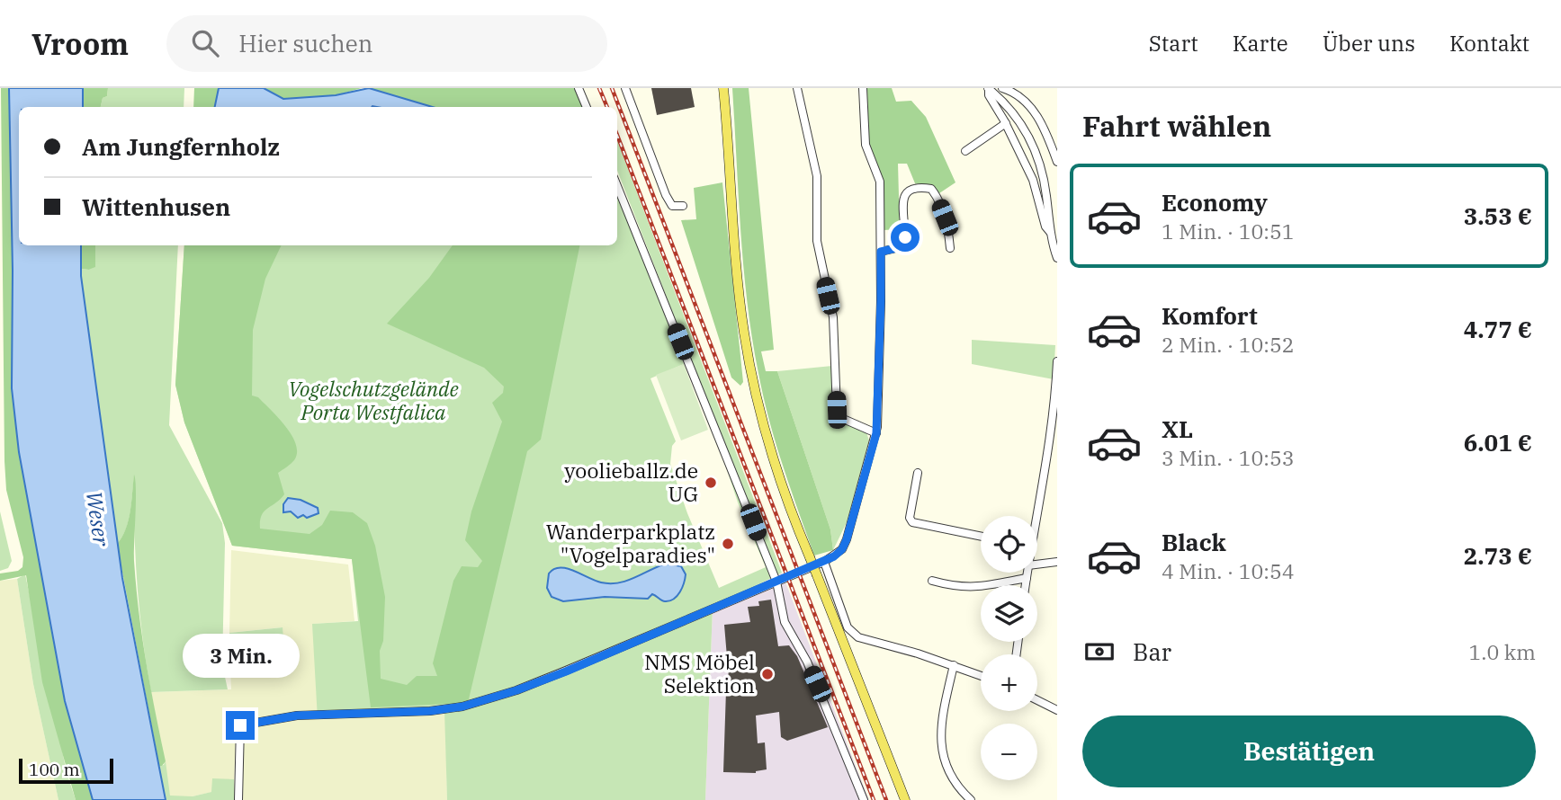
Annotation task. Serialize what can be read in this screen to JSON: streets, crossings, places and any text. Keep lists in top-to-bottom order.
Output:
{
  "water": ["Weser"],
  "parks": ["Vogelschutzgelände Porta Westfalica"],
  "places": ["yoolieballz.de UG", "Wanderparkplatz \"Vogelparadies\"", "NMS Möbel Selektion"],
  "scale_bar": "100 m",
  "page": {
    "header": "Vroom",
    "search": "Hier suchen",
    "nav": [
      "Start",
      "Karte",
      "Über uns",
      "Kontakt"
    ],
    "heading": "Fahrt wählen",
    "banner": ["Am Jungfernholz", "Wittenhusen"],
    "list": [
      {
        "name": "Economy",
        "note": "1 Min. · 10:51",
        "value": "3.53 €"
      },
      {
        "name": "Komfort",
        "note": "2 Min. · 10:52",
        "value": "4.77 €"
      },
      {
        "name": "XL",
        "note": "3 Min. · 10:53",
        "value": "6.01 €"
      },
      {
        "name": "Black",
        "note": "4 Min. · 10:54",
        "value": "2.73 €"
      }
    ],
    "map_buttons": ["+", "−"],
    "pay": ["Bar", "1.0 km"],
    "bubble": "3 Min.",
    "buttons": "Bestätigen",
    "scale": "100 m"
  }
}
